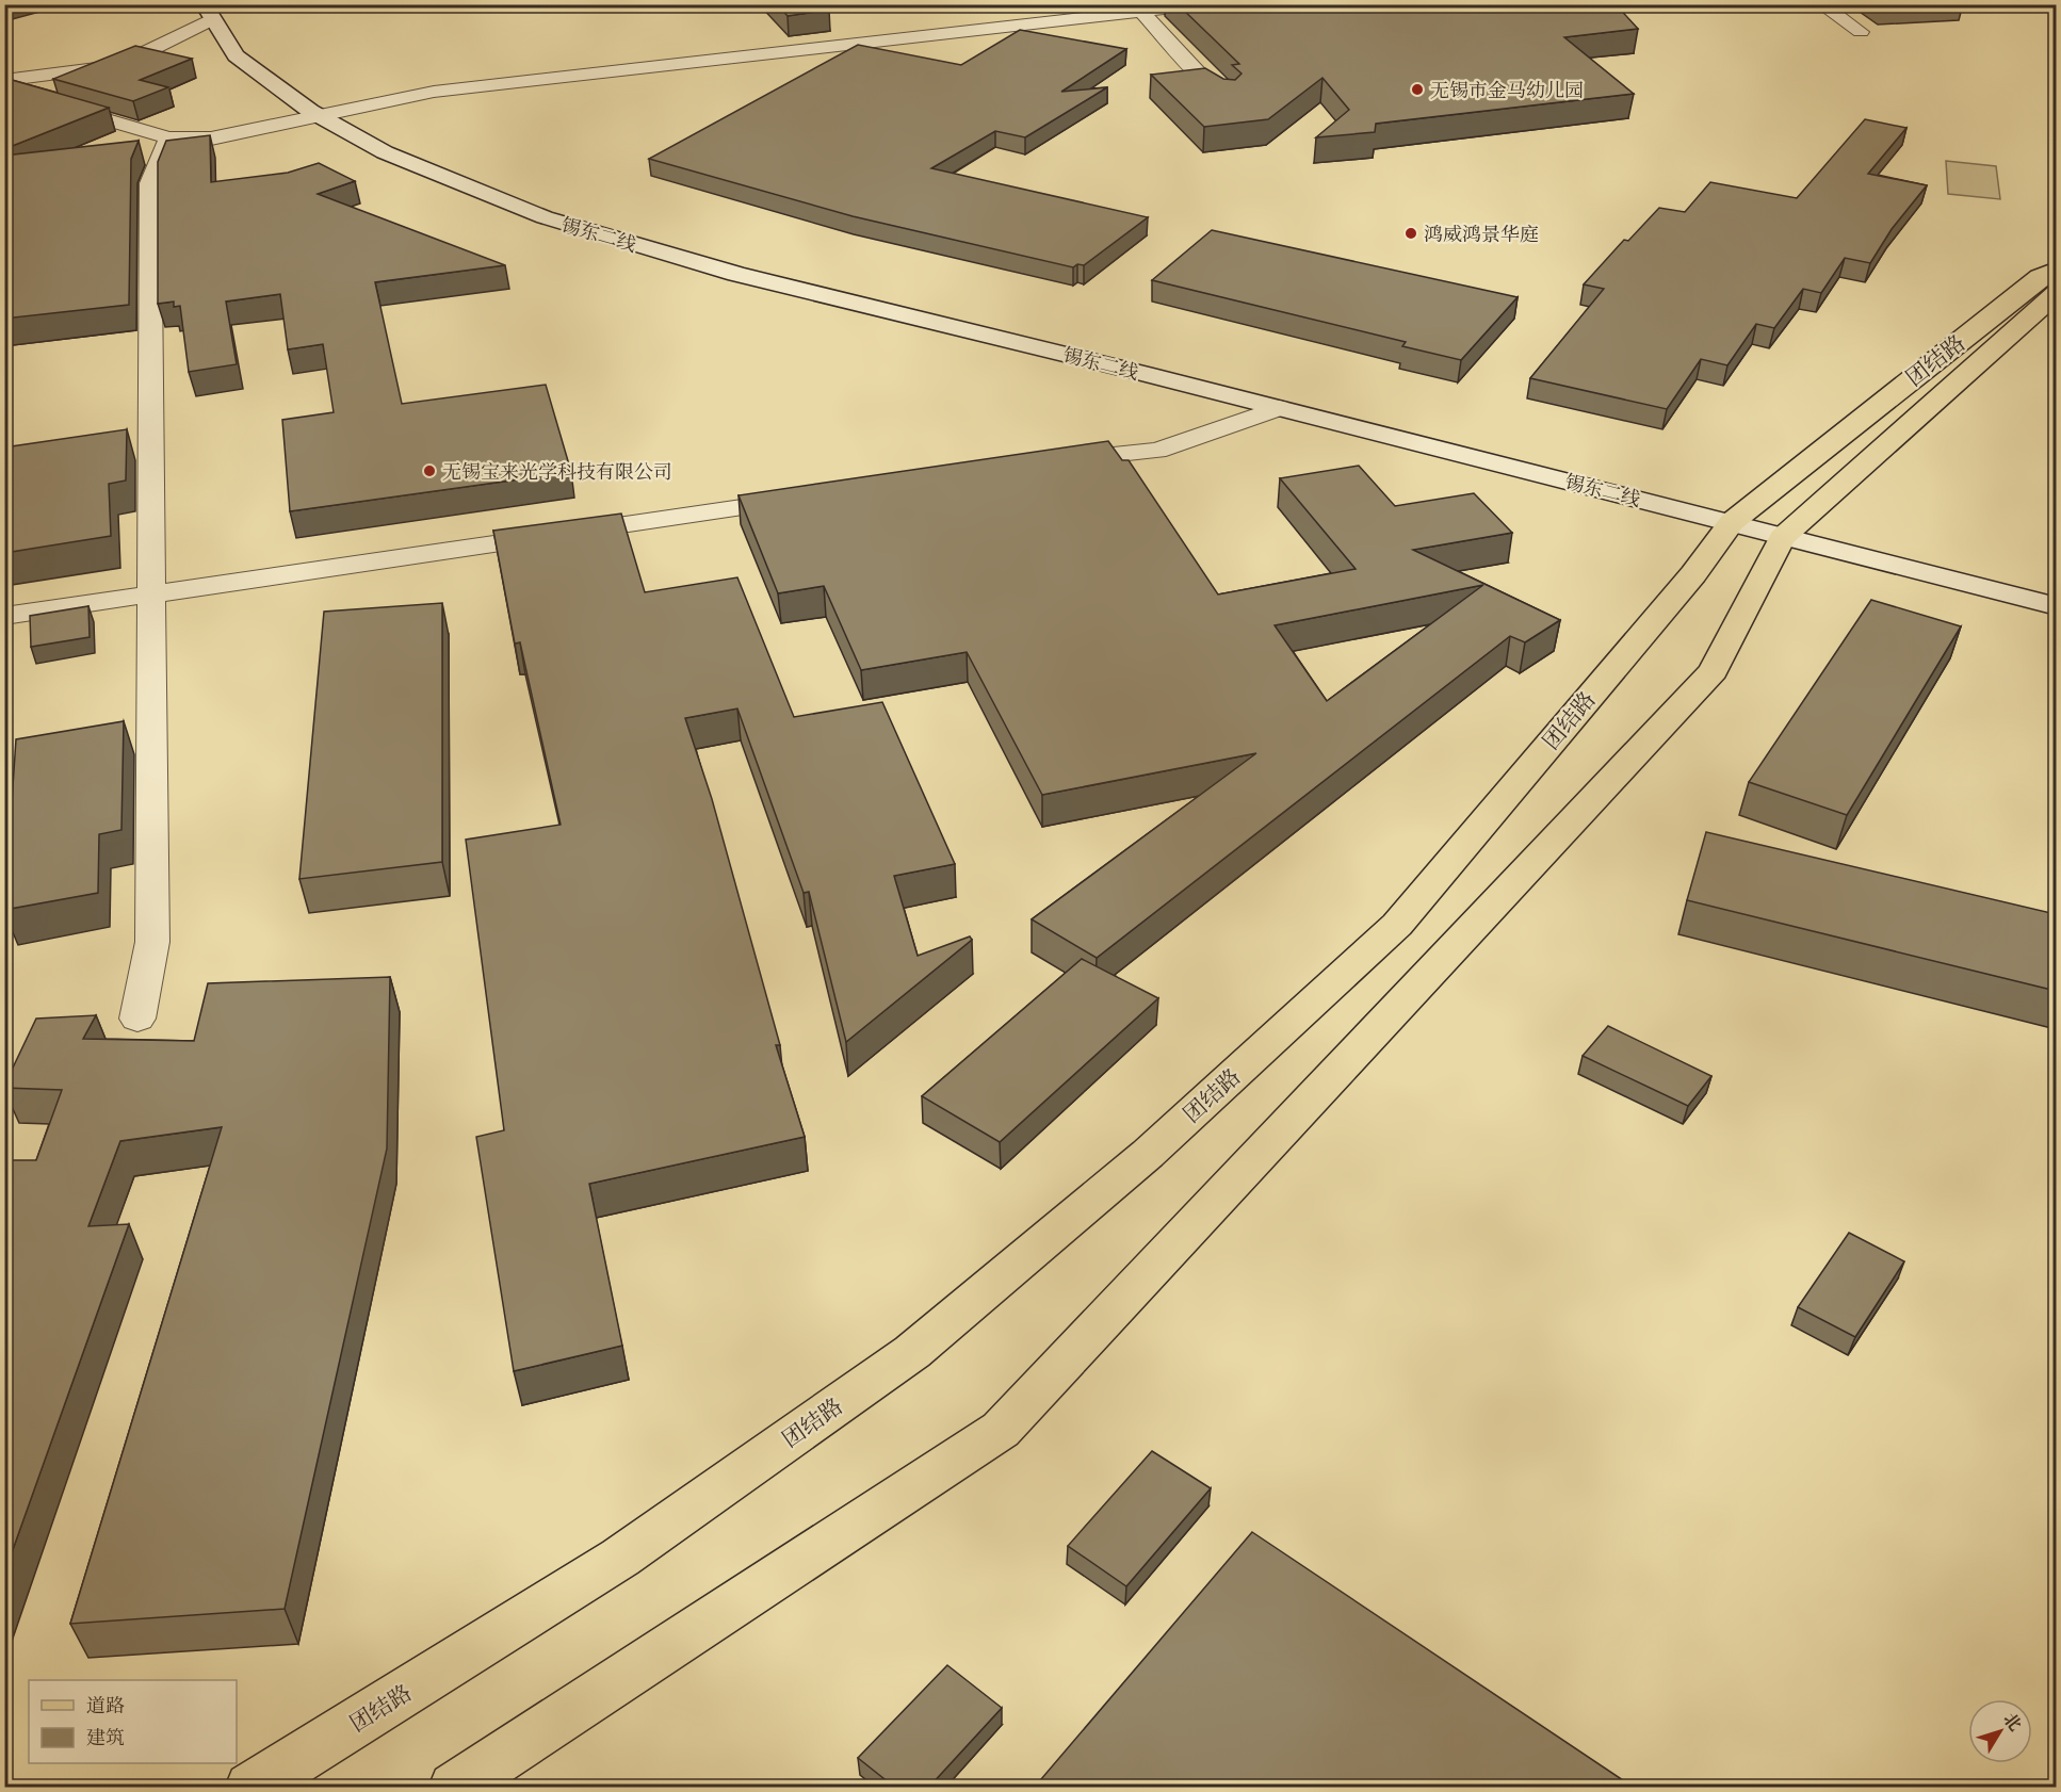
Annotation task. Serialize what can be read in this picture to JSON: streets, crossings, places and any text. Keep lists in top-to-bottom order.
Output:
{
  "streets": {
    "main road": ["锡东二线", "团结路"]
  },
  "crossings": [
    ["锡东二线", "团结路"]
  ],
  "places": ["无锡市金马幼儿园", "鸿威鸿景华庭", "无锡宝来光学科技有限公司"],
  "legend": ["道路", "建筑"],
  "north": "top right"
}
